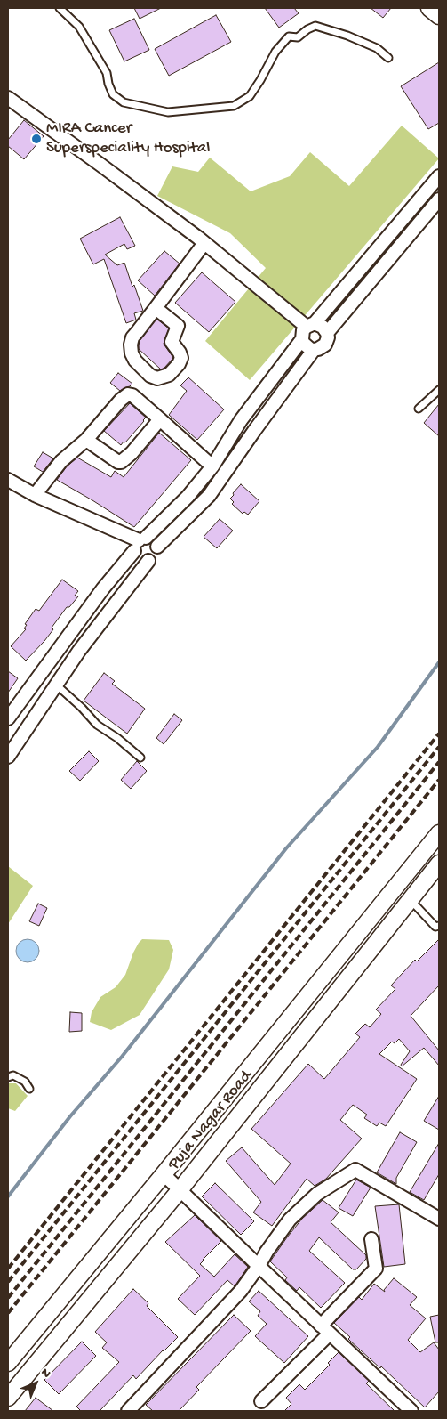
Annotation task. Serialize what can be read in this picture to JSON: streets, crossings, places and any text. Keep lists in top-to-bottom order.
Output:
{
  "streets": {
    "street": ["Puja Nagar Road"]
  },
  "places": ["MIRA Cancer Superspeciality Hospital"],
  "north": "top right"
}
